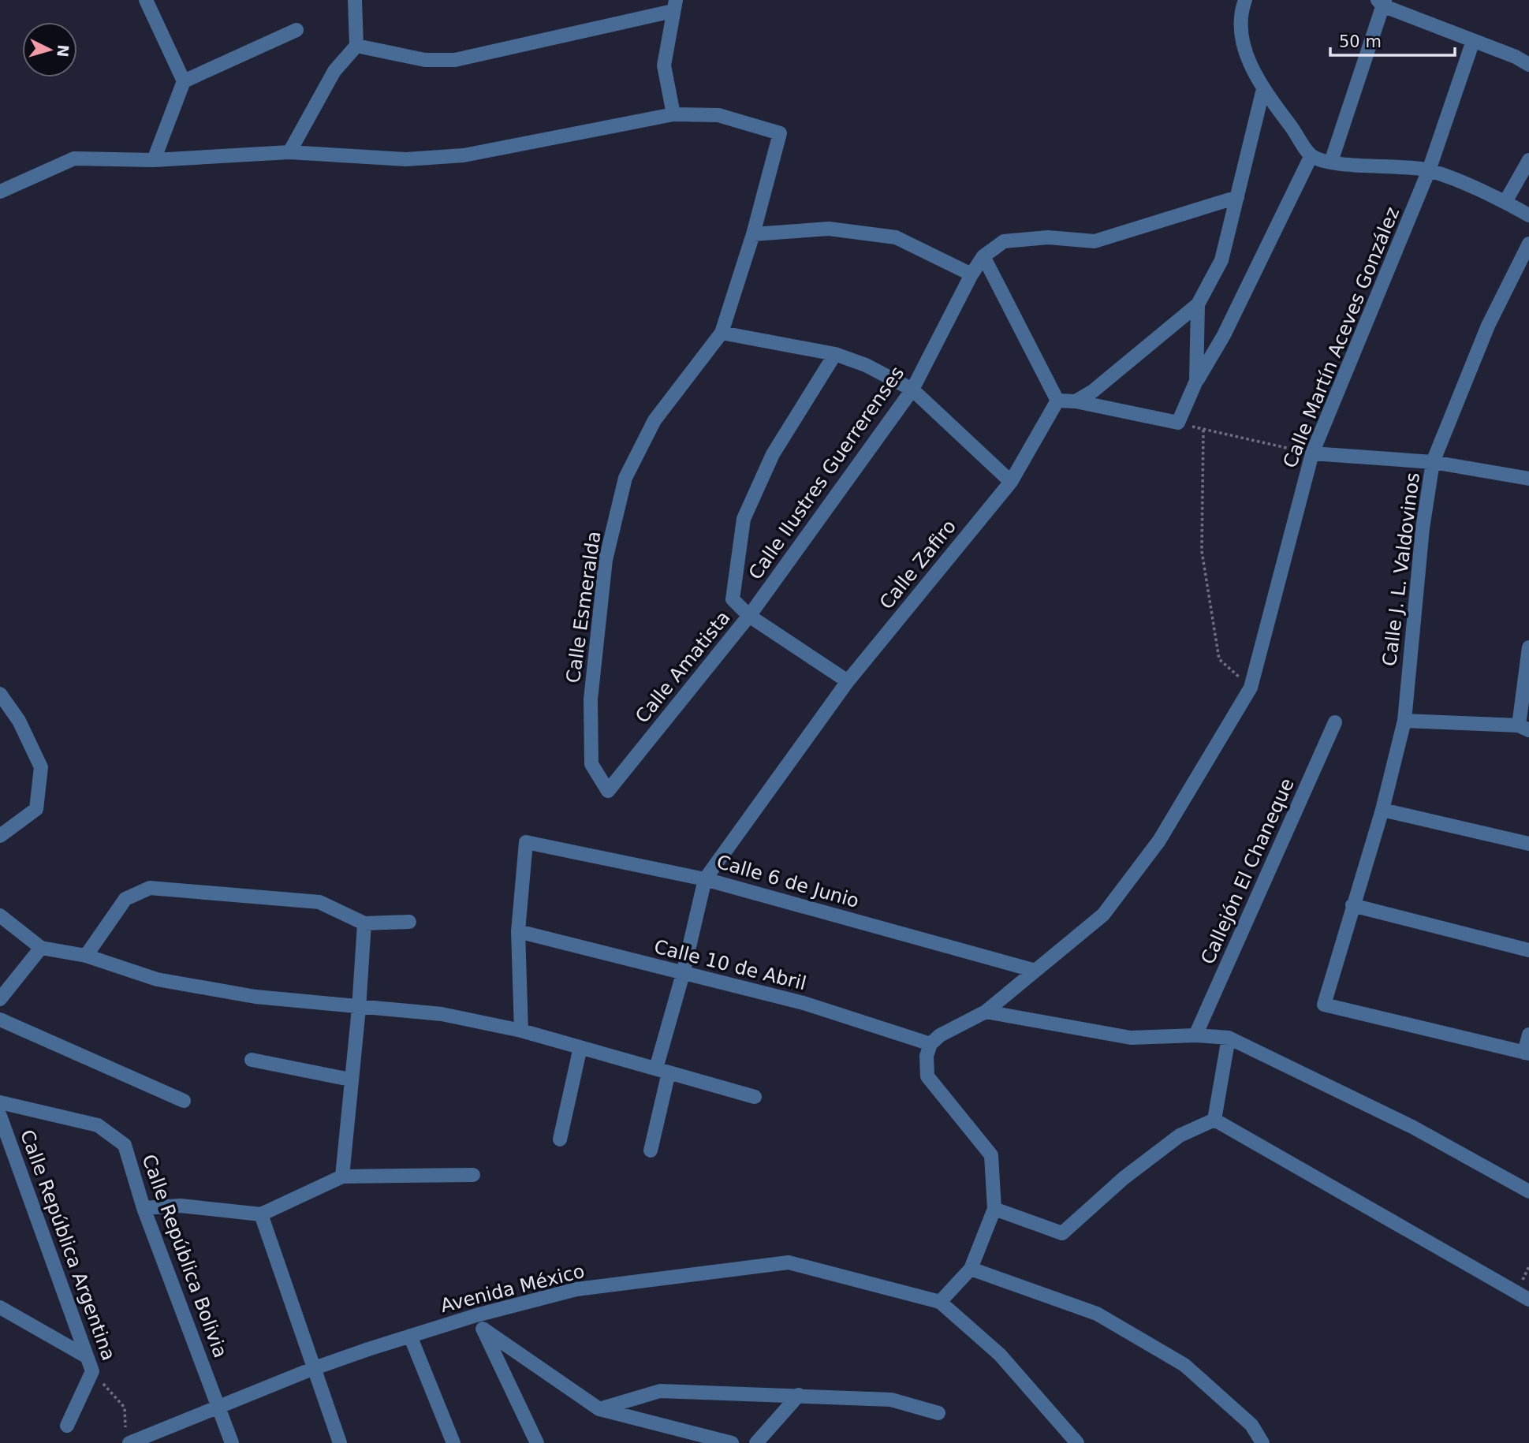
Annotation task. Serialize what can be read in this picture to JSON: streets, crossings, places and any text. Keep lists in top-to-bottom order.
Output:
{
  "streets": {
    "street": [
      "Calle Martín Aceves González",
      "Calle Ilustres Guerrerenses",
      "Calle Zafiro",
      "Calle J. L. Valdovinos",
      "Calle Esmeralda",
      "Calle Amatista",
      "Callejón El Chaneque",
      "Calle 6 de Junio",
      "Calle 10 de Abril",
      "Calle República Argentina",
      "Calle República Bolivia",
      "Avenida México"
    ]
  },
  "crossings": [
    ["Calle Martín Aceves González", "Calle 6 de Junio"],
    ["Calle Martín Aceves González", "Calle 10 de Abril"],
    ["Calle Ilustres Guerrerenses", "Calle Amatista"],
    ["Calle Zafiro", "Calle 6 de Junio"],
    ["Calle Esmeralda", "Calle Amatista"],
    ["Calle 6 de Junio", "Calle 10 de Abril"],
    ["Calle República Argentina", "Avenida México"],
    ["Calle República Bolivia", "Avenida México"]
  ],
  "scale_bar": "50 m",
  "north": "right"
}
